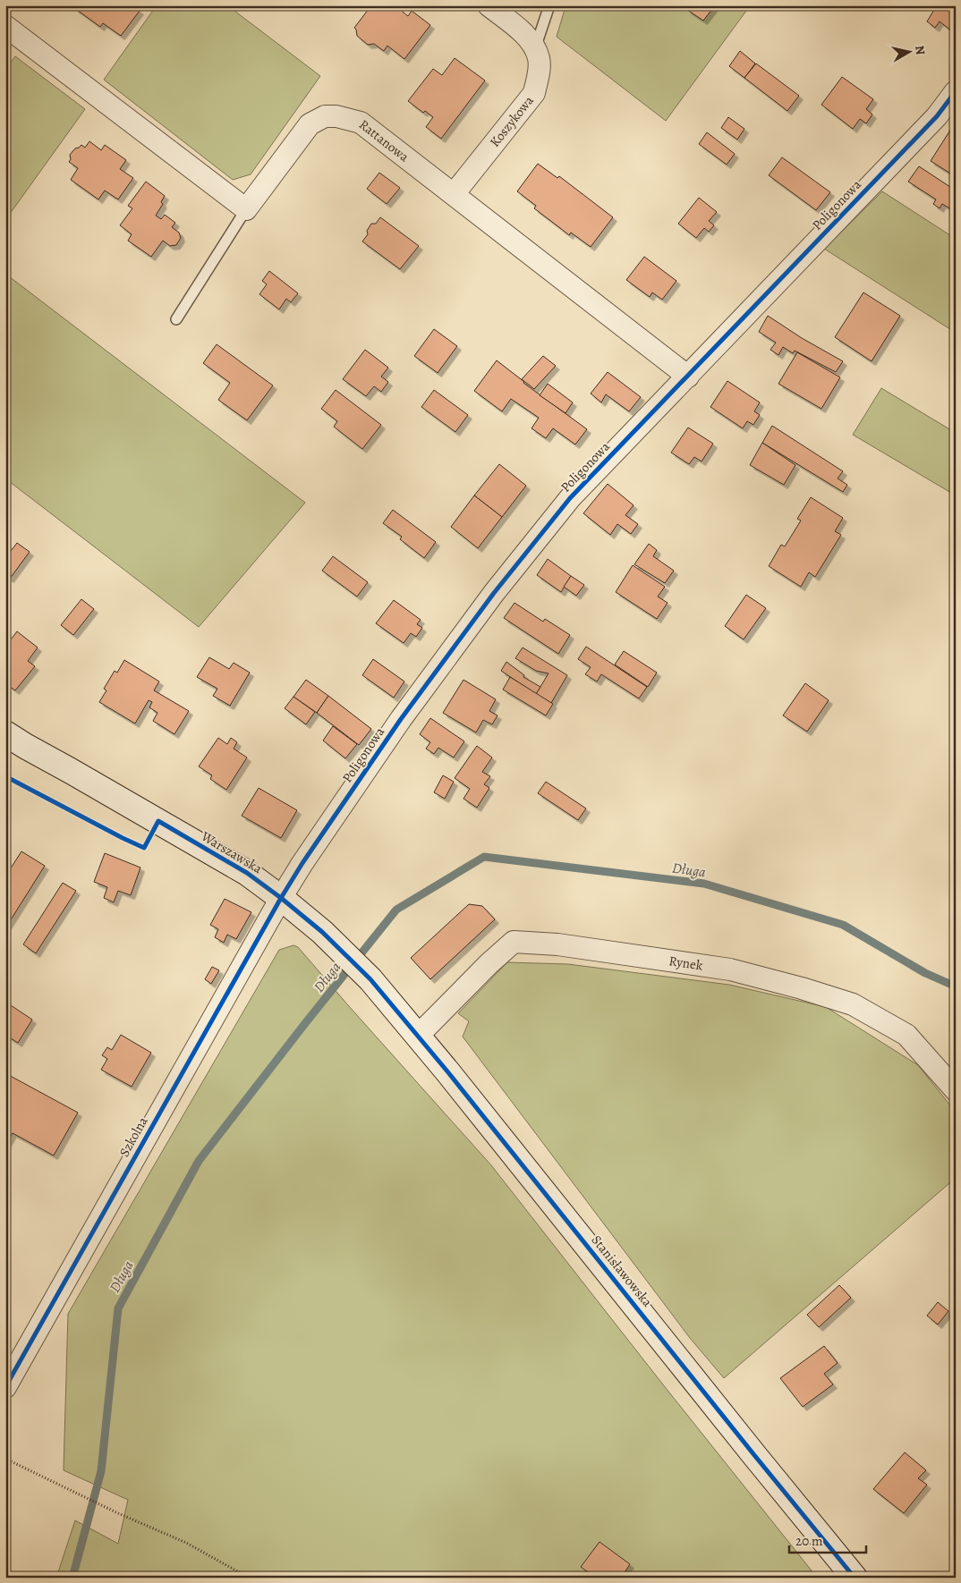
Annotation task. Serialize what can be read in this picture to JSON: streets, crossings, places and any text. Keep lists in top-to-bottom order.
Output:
{
  "streets": {
    "main road": ["Warszawska", "Stanisławowska"],
    "street": [
      "Koszykowa",
      "Rattanowa",
      "Poligonowa",
      "Rynek",
      "Szkolna"
    ]
  },
  "crossings": [
    ["Koszykowa", "Rattanowa"],
    ["Rattanowa", "Poligonowa"],
    ["Poligonowa", "Warszawska"],
    ["Poligonowa", "Szkolna"],
    ["Warszawska", "Szkolna"],
    ["Warszawska", "Stanisławowska"],
    ["Rynek", "Stanisławowska"]
  ],
  "water": ["Długa"],
  "scale_bar": "20 m",
  "north": "right"
}
